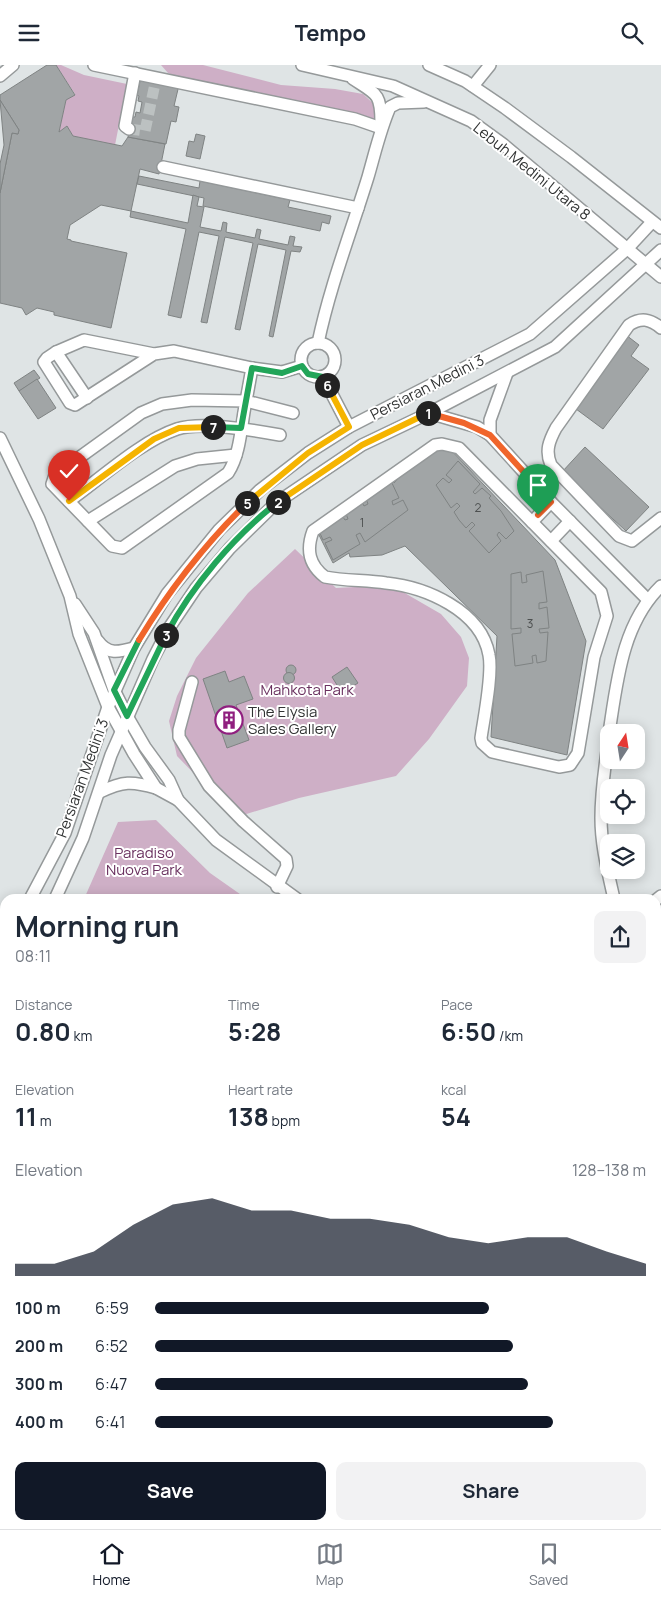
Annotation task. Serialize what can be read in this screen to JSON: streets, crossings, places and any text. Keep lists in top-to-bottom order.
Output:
{
  "streets": {
    "street": ["Lebuh Medini Utara 8", "Persiaran Medini 3"]
  },
  "crossings": [
    ["Lebuh Medini Utara 8", "Persiaran Medini 3"]
  ],
  "parks": ["Mahkota Park", "Paradiso Nuova Park"],
  "places": {
    "building": ["The Elysia Sales Gallery"]
  },
  "house_numbers": ["2", "1", "3"],
  "north": "top",
  "page": {
    "header": "Tempo",
    "pins": [
      "6",
      "1",
      "7",
      "2",
      "5",
      "3"
    ],
    "heading": ["Morning run", "08:11"],
    "stats": [
      ["Distance", "0.80 km"],
      ["Time", "5:28"],
      ["Pace", "6:50 /km"],
      ["Elevation", "11 m"],
      ["Heart rate", "138 bpm"],
      ["kcal", "54"]
    ],
    "chart": ["Elevation", "128–138 m"],
    "list": [
      {
        "name": "100 m",
        "note": "6:59"
      },
      {
        "name": "200 m",
        "note": "6:52"
      },
      {
        "name": "300 m",
        "note": "6:47"
      },
      {
        "name": "400 m",
        "note": "6:41"
      }
    ],
    "buttons": ["Save", "Share"],
    "tabs": ["Home", "Map", "Saved"]
  }
}
